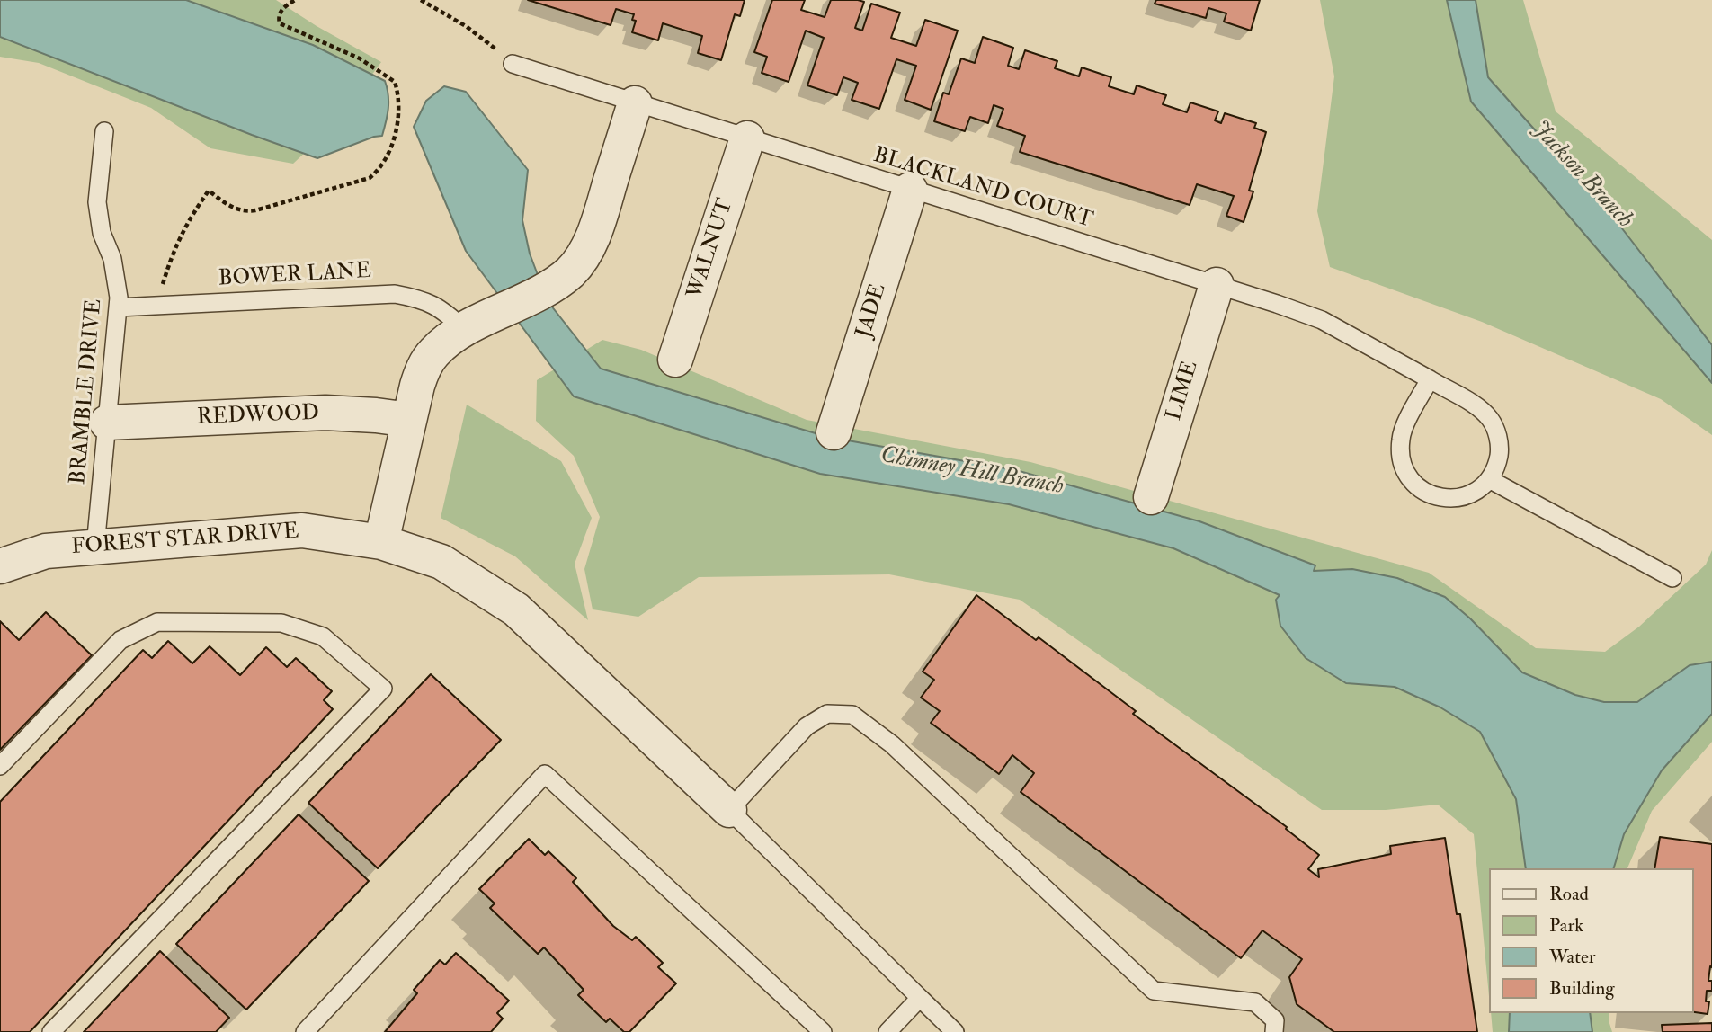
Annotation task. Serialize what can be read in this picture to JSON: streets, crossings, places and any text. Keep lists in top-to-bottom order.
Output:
{
  "streets": {
    "street": [
      "WALNUT",
      "JADE",
      "LIME",
      "REDWOOD",
      "FOREST STAR DRIVE"
    ],
    "lane": ["BLACKLAND COURT", "BOWER LANE", "BRAMBLE DRIVE"]
  },
  "crossings": [
    ["BLACKLAND COURT", "WALNUT"],
    ["BLACKLAND COURT", "JADE"],
    ["BLACKLAND COURT", "LIME"],
    ["BOWER LANE", "BRAMBLE DRIVE"],
    ["BRAMBLE DRIVE", "REDWOOD"],
    ["BRAMBLE DRIVE", "FOREST STAR DRIVE"]
  ],
  "water": ["Jackson Branch", "Chimney Hill Branch"],
  "legend": [
    "Road",
    "Park",
    "Water",
    "Building"
  ]
}
